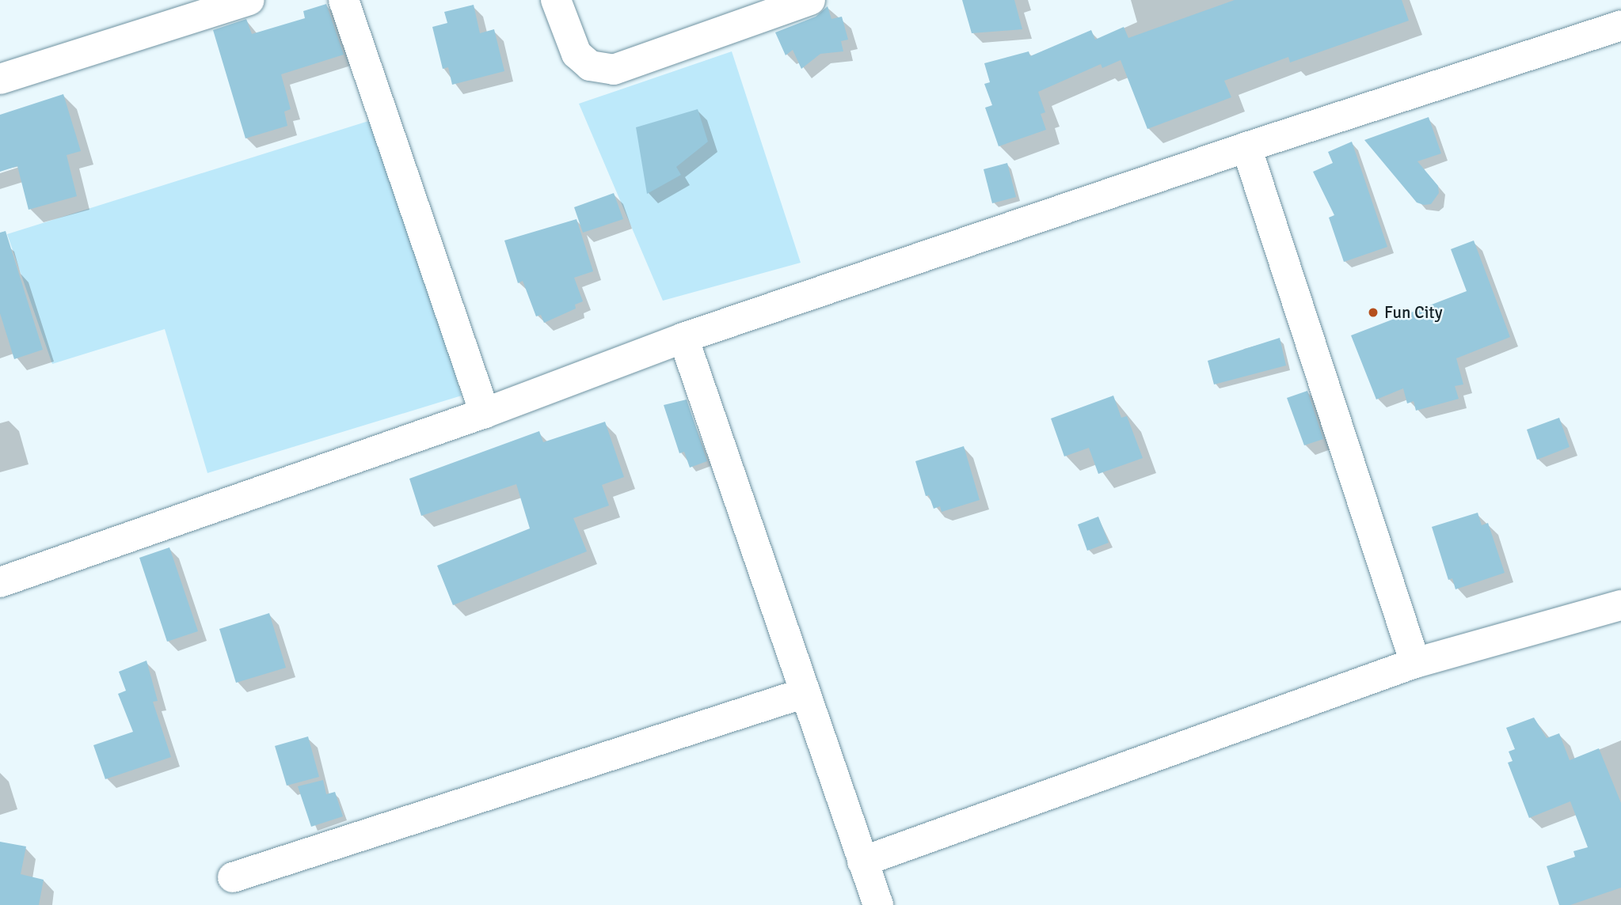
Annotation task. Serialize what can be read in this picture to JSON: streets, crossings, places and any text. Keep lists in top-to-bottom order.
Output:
{
  "places": ["Fun City"]
}
